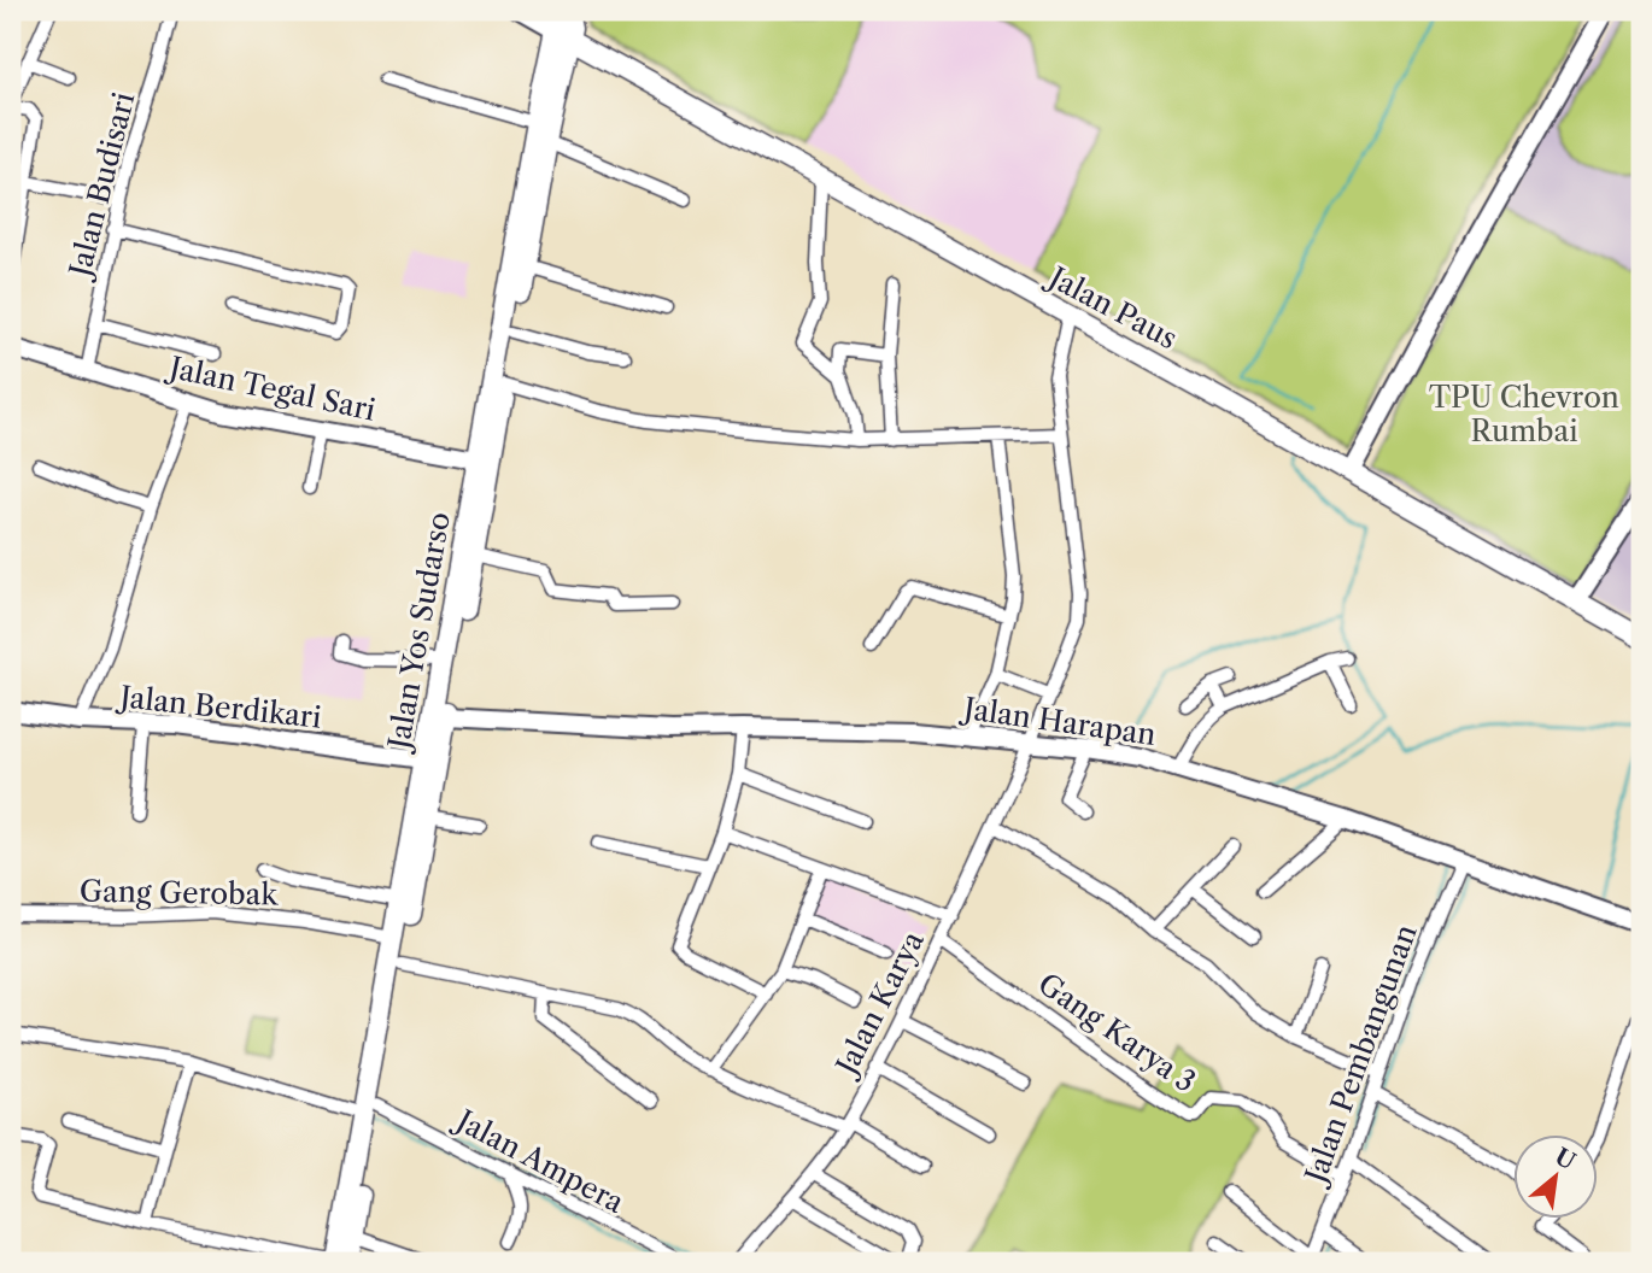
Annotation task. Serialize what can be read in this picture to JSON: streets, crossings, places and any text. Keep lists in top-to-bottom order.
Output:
{
  "streets": {
    "main road": ["Jalan Paus", "Jalan Yos Sudarso"],
    "street": [
      "Jalan Budisari",
      "Jalan Tegal Sari",
      "Jalan Berdikari",
      "Jalan Harapan",
      "Gang Gerobak",
      "Jalan Karya",
      "Gang Karya 3",
      "Jalan Pembangunan",
      "Jalan Ampera"
    ]
  },
  "crossings": [
    ["Jalan Budisari", "Jalan Tegal Sari"],
    ["Jalan Paus", "Jalan Yos Sudarso"],
    ["Jalan Paus", "Jalan Karya"],
    ["Jalan Tegal Sari", "Jalan Yos Sudarso"],
    ["Jalan Yos Sudarso", "Jalan Berdikari"],
    ["Jalan Yos Sudarso", "Jalan Harapan"],
    ["Jalan Yos Sudarso", "Gang Gerobak"],
    ["Jalan Yos Sudarso", "Jalan Ampera"],
    ["Jalan Harapan", "Jalan Karya"],
    ["Jalan Harapan", "Jalan Pembangunan"],
    ["Jalan Karya", "Gang Karya 3"],
    ["Gang Karya 3", "Jalan Pembangunan"]
  ],
  "parks": ["TPU Chevron Rumbai"],
  "north": "top right"
}
